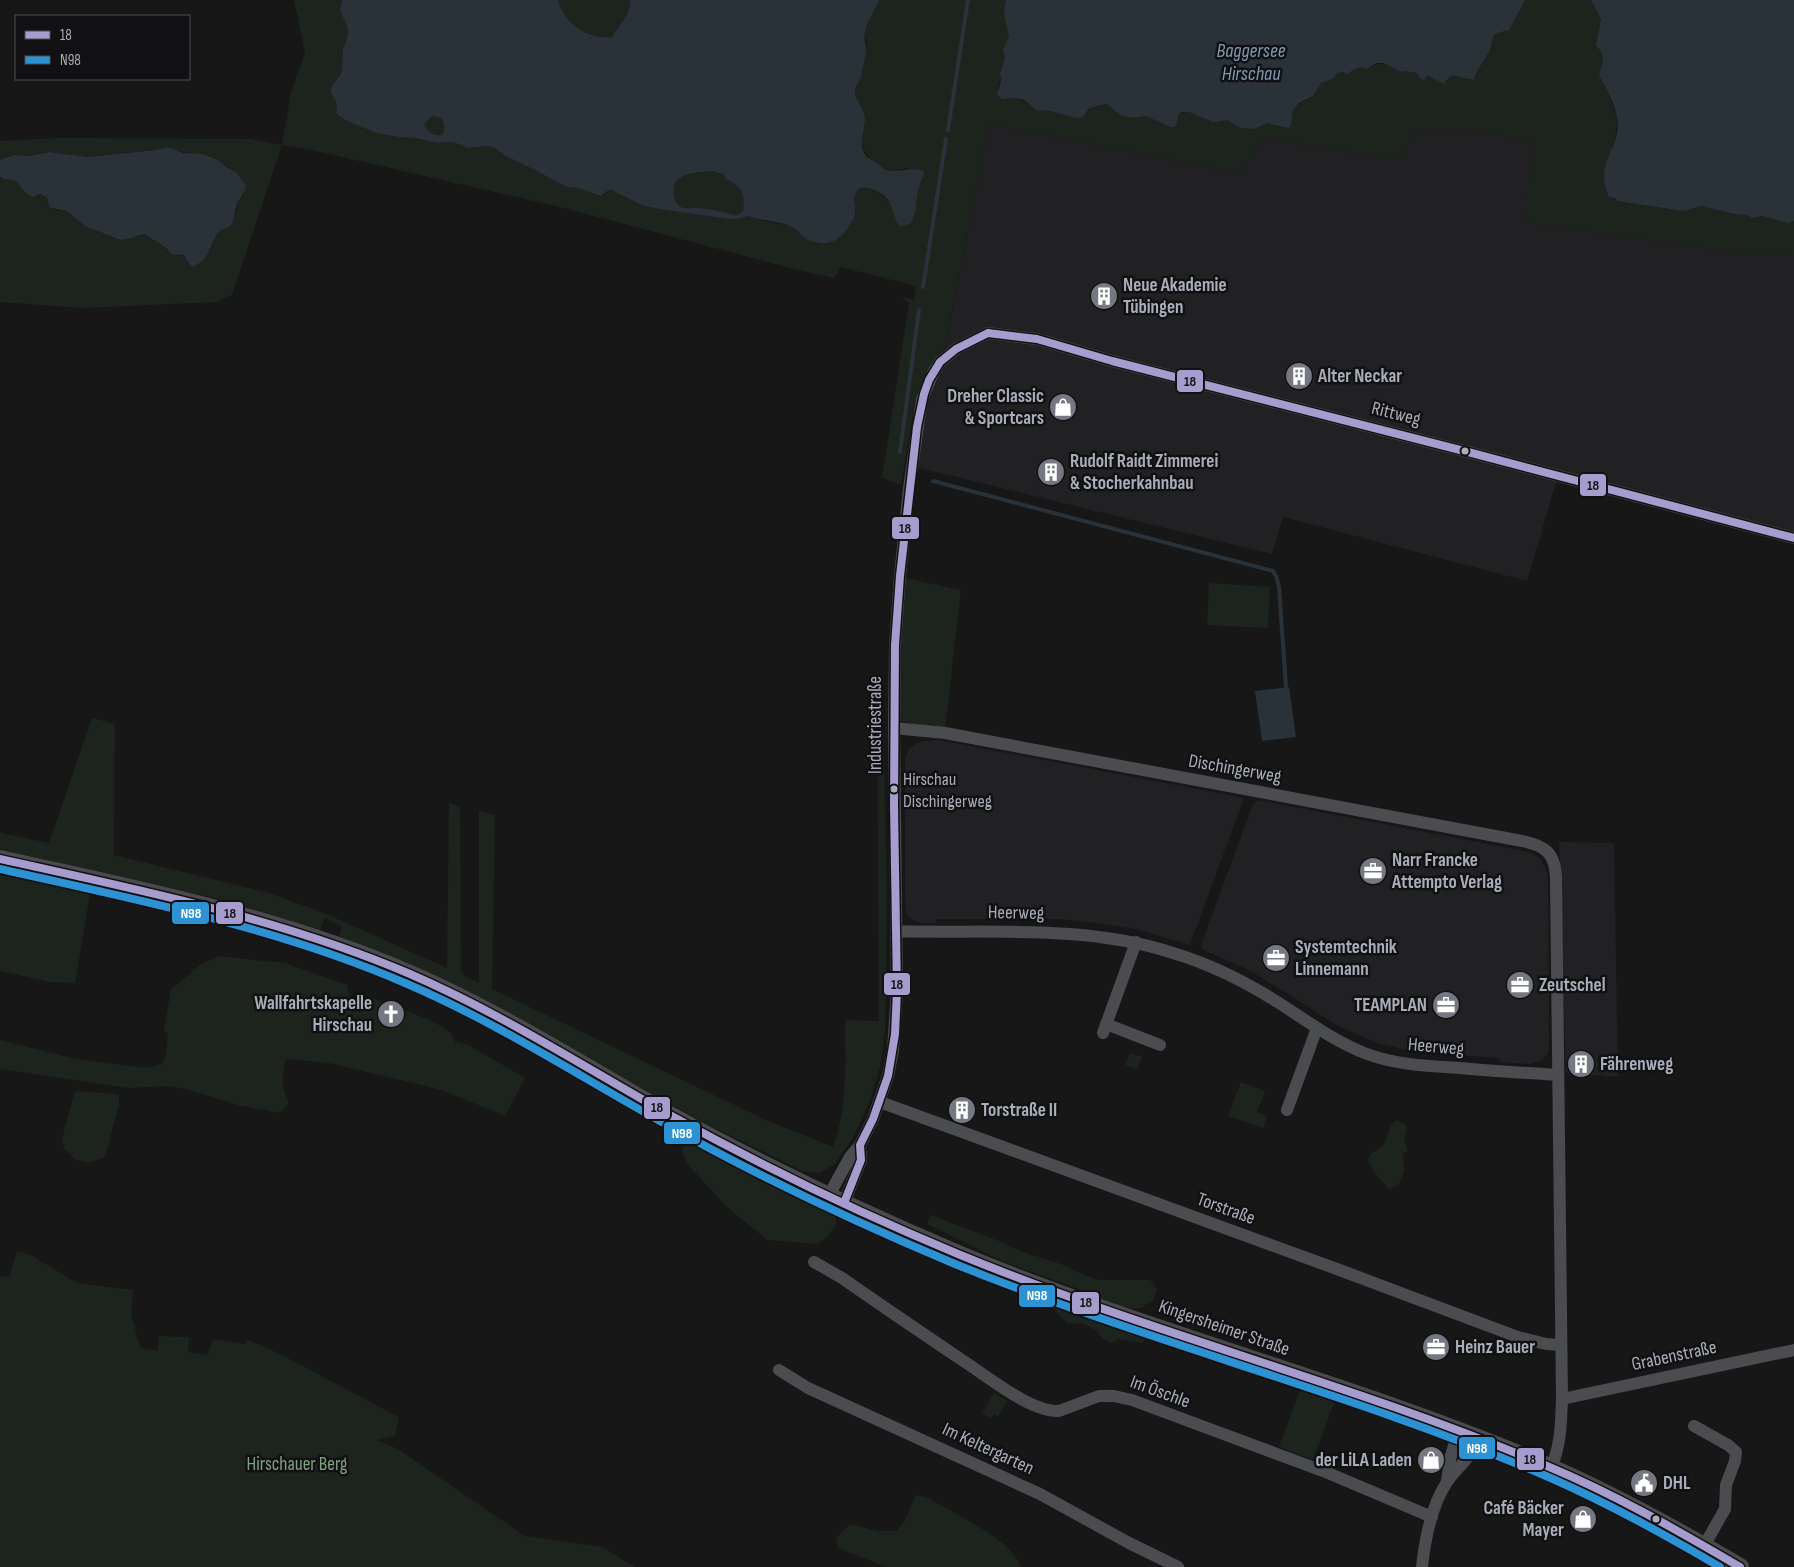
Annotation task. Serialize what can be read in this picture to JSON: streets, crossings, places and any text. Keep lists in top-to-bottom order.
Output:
{
  "streets": {
    "main road": ["Kingersheimer Straße"],
    "street": [
      "Rittweg",
      "Industriestraße",
      "Dischingerweg",
      "Heerweg",
      "Torstraße",
      "Grabenstraße",
      "Im Öschle",
      "Im Keltergarten"
    ]
  },
  "crossings": [
    ["Rittweg", "Industriestraße"],
    ["Industriestraße", "Dischingerweg"],
    ["Industriestraße", "Heerweg"],
    ["Industriestraße", "Torstraße"],
    ["Industriestraße", "Kingersheimer Straße"],
    ["Dischingerweg", "Heerweg"]
  ],
  "water": ["Baggersee Hirschau"],
  "parks": ["Hirschauer Berg"],
  "places": {
    "building": [
      "Neue Akademie Tübingen",
      "Alter Neckar",
      "Rudolf Raidt Zimmerei & Stocherkahnbau",
      "Fährenweg",
      "Torstraße II"
    ],
    "shop": ["Dreher Classic & Sportcars", "der LiLA Laden", "Café Bäcker Mayer"],
    "other": ["Hirschau Dischingerweg"],
    "office": [
      "Narr Francke Attempto Verlag",
      "Systemtechnik Linnemann",
      "Zeutschel",
      "TEAMPLAN",
      "Heinz Bauer"
    ],
    "church": ["Wallfahrtskapelle Hirschau"],
    "public building": ["DHL"]
  },
  "lines": ["transit line 18", "transit line N98"],
  "legend": ["18", "N98"]
}
